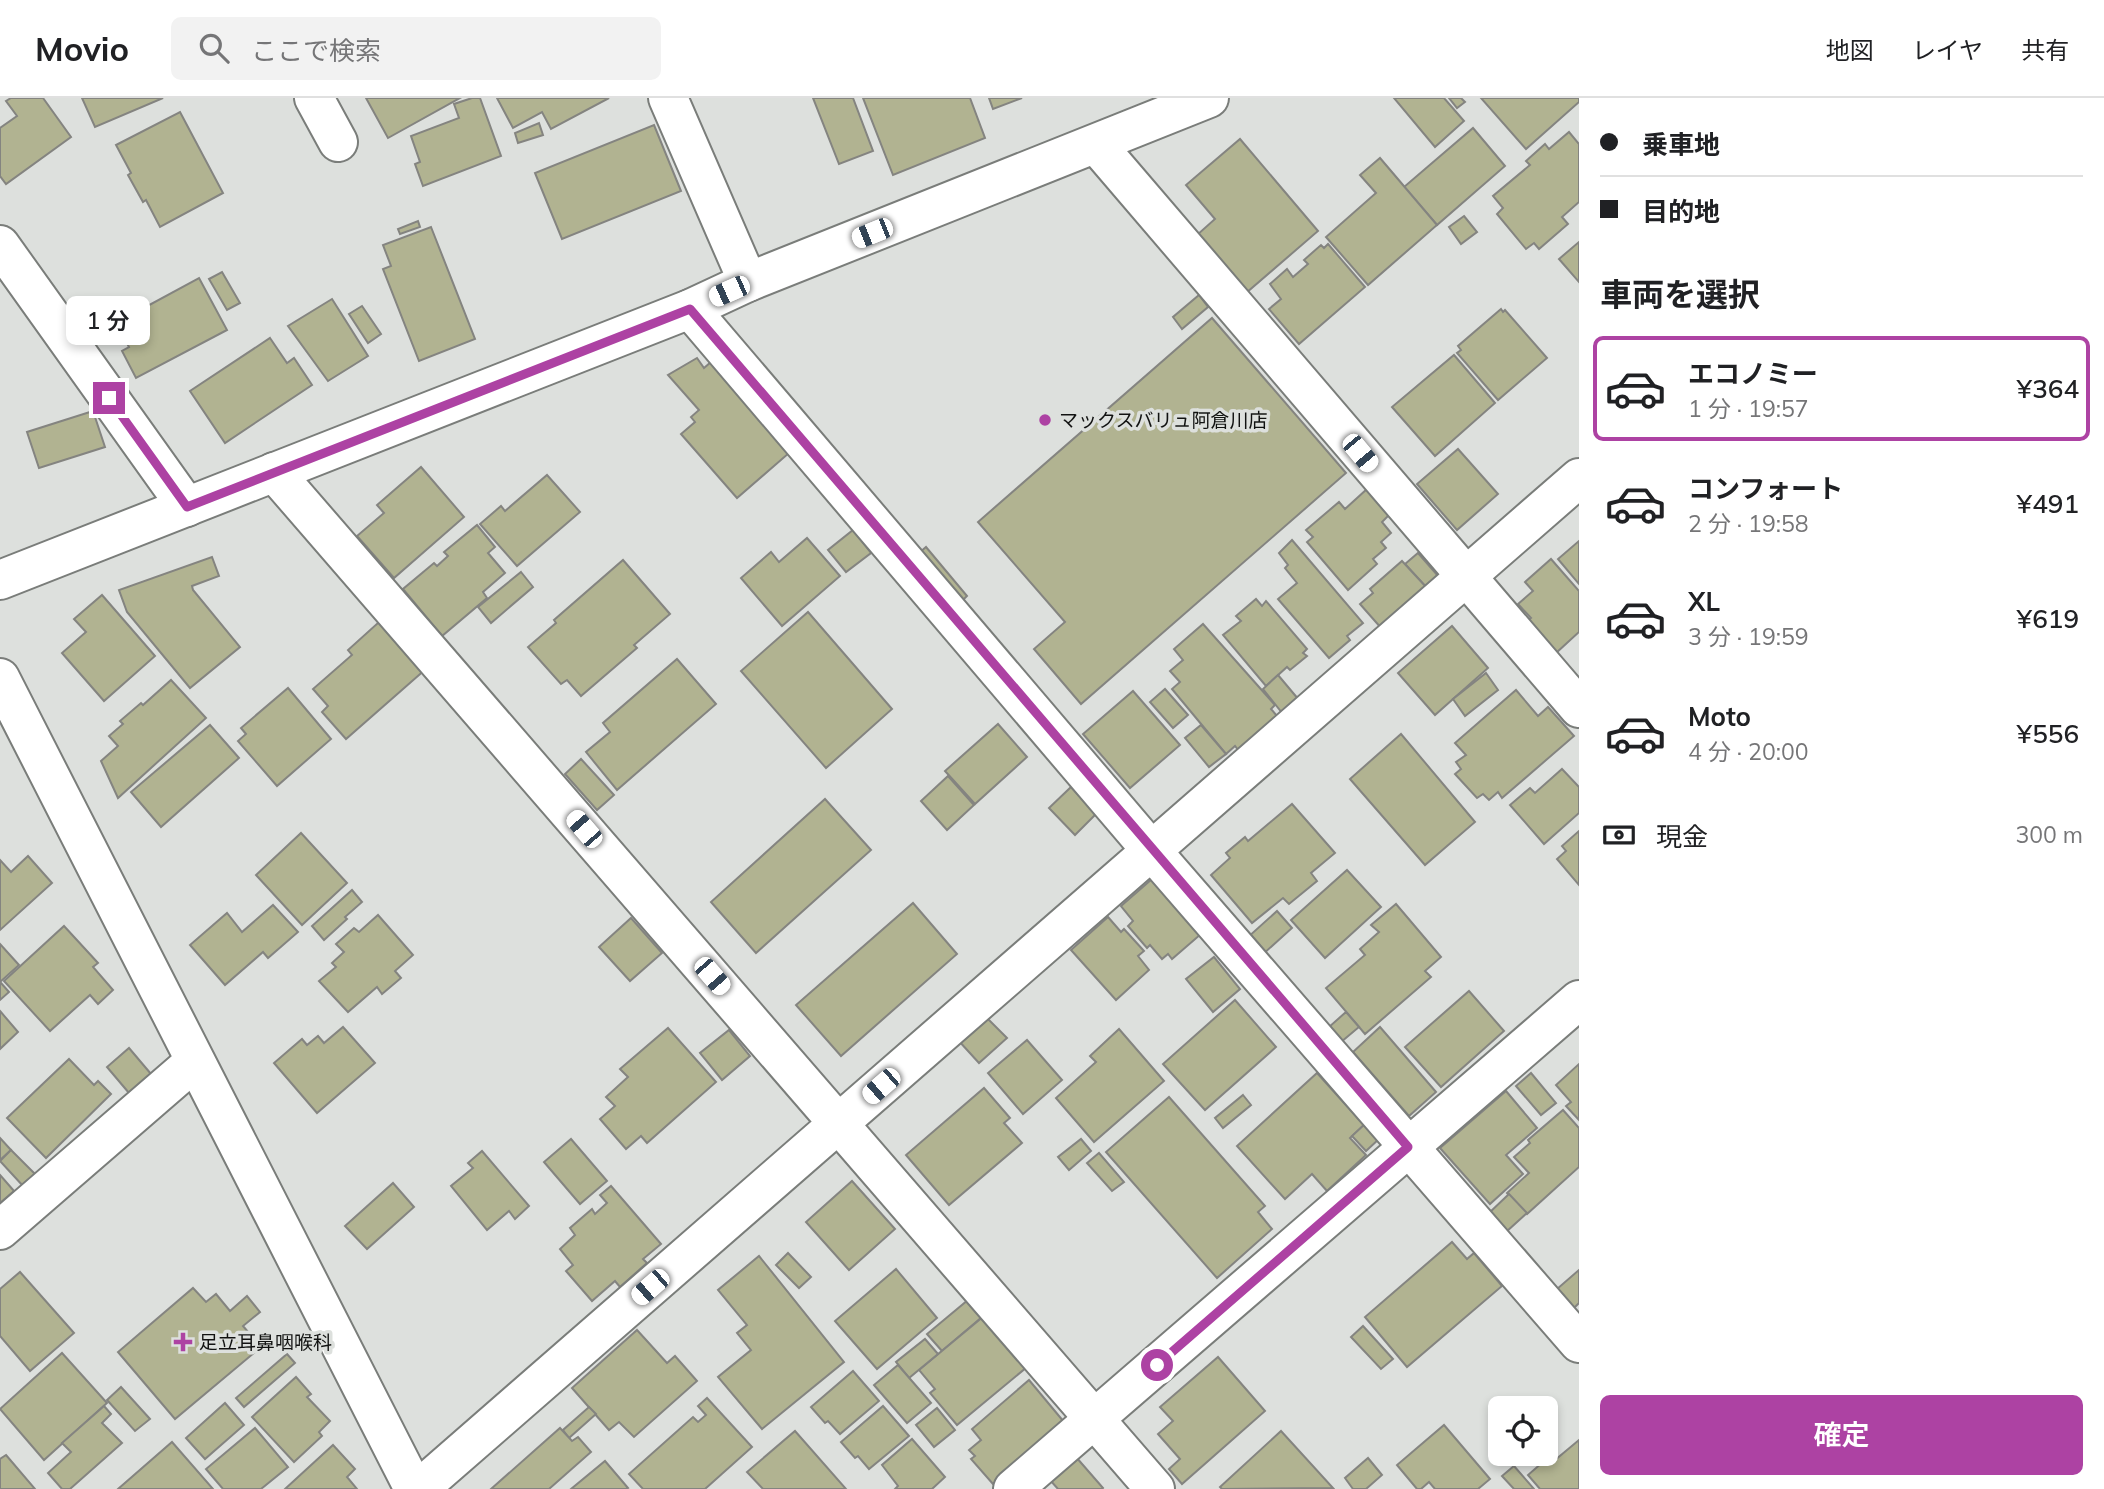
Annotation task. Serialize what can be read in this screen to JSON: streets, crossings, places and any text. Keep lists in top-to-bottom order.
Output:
{
  "places": {
    "other": ["マックスバリュ阿倉川店"],
    "health": ["足立耳鼻咽喉科"]
  },
  "page": {
    "header": "Movio",
    "search": "ここで検索",
    "nav": ["地図", "レイヤ", "共有"],
    "banner": ["乗車地", "目的地"],
    "heading": "車両を選択",
    "bubble": "1 分",
    "list": [
      {
        "name": "エコノミー",
        "note": "1 分 · 19:57",
        "value": "¥364"
      },
      {
        "name": "コンフォート",
        "note": "2 分 · 19:58",
        "value": "¥491"
      },
      {
        "name": "XL",
        "note": "3 分 · 19:59",
        "value": "¥619"
      },
      {
        "name": "Moto",
        "note": "4 分 · 20:00",
        "value": "¥556"
      }
    ],
    "pay": ["現金", "300 m"],
    "buttons": "確定"
  }
}
